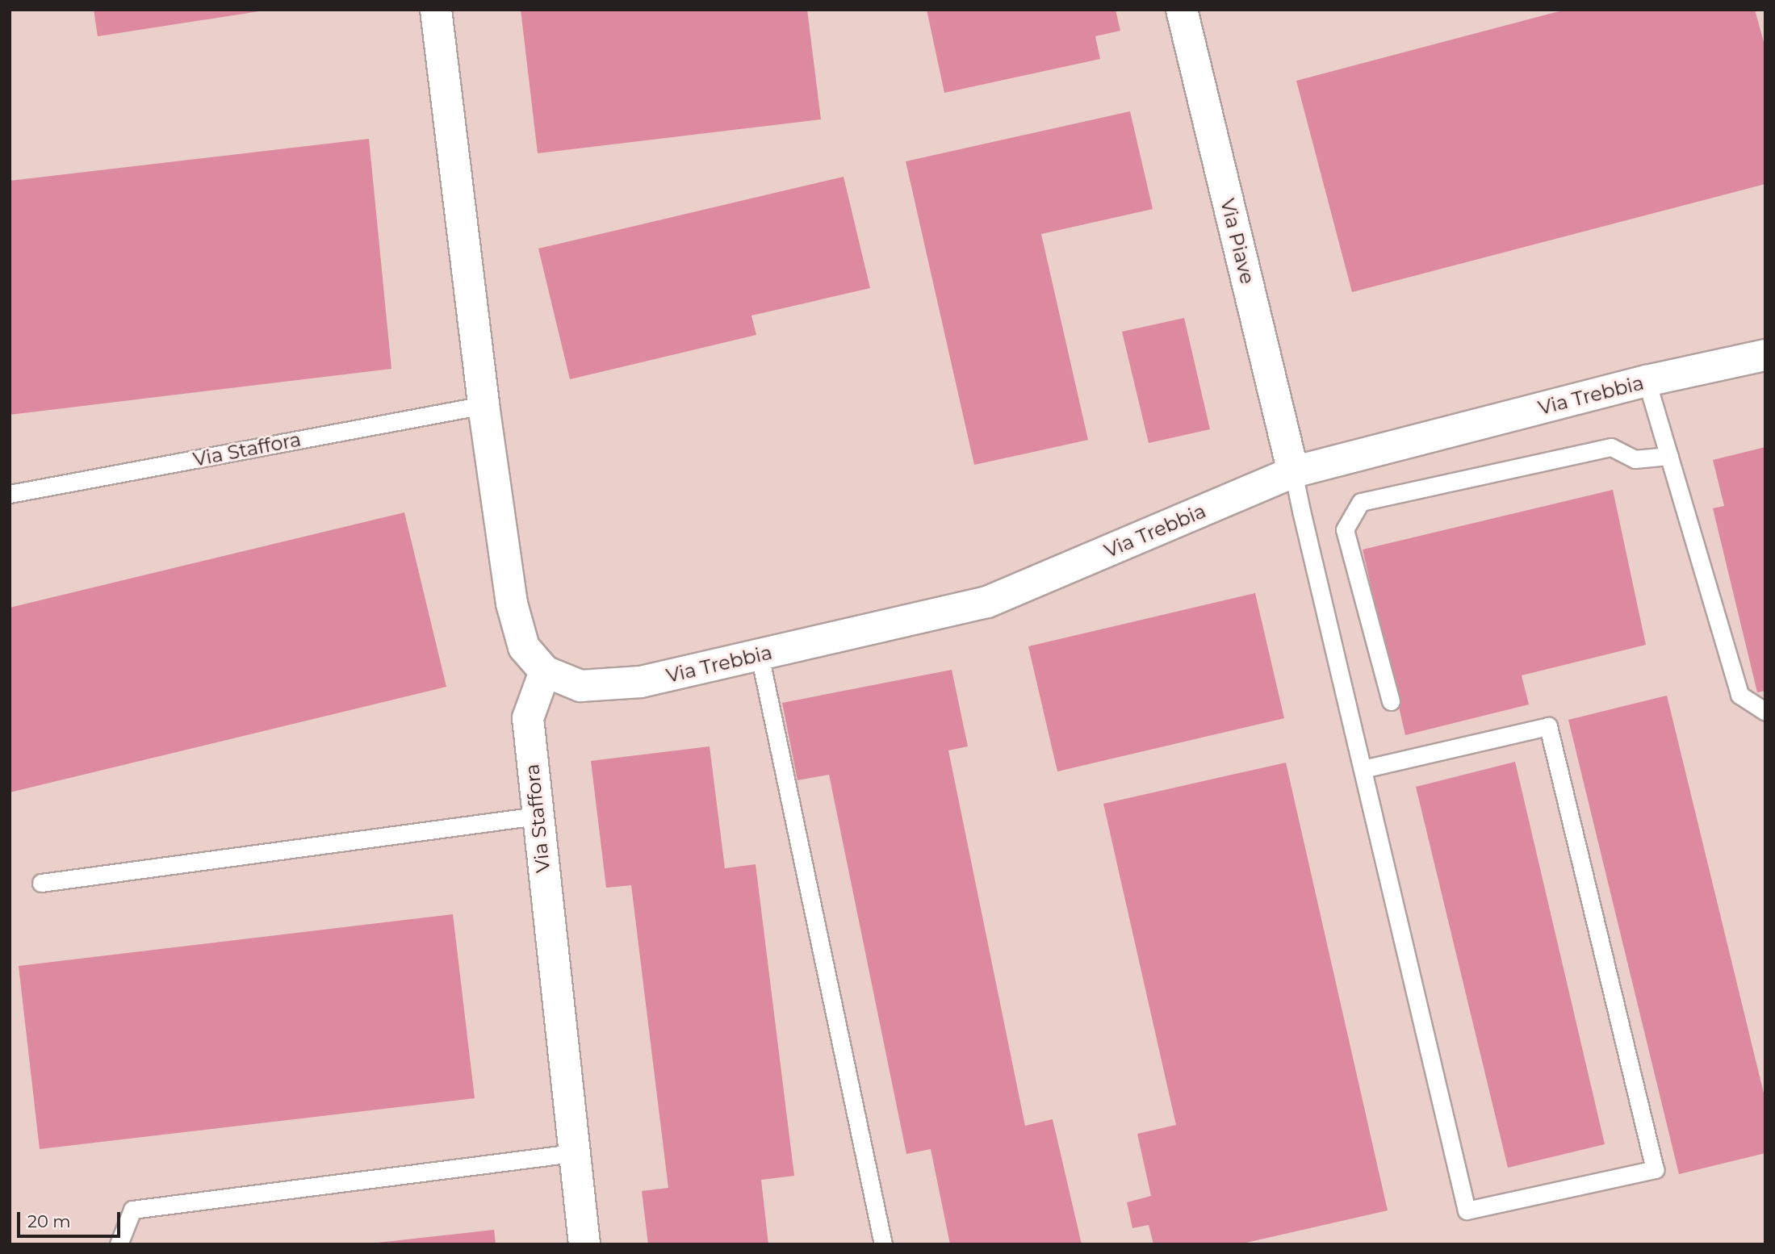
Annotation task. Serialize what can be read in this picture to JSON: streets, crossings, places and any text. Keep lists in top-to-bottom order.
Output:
{
  "streets": {
    "street": ["Via Piave", "Via Trebbia", "Via Staffora"]
  },
  "crossings": [
    ["Via Piave", "Via Trebbia"],
    ["Via Trebbia", "Via Staffora"]
  ],
  "scale_bar": "20 m"
}
